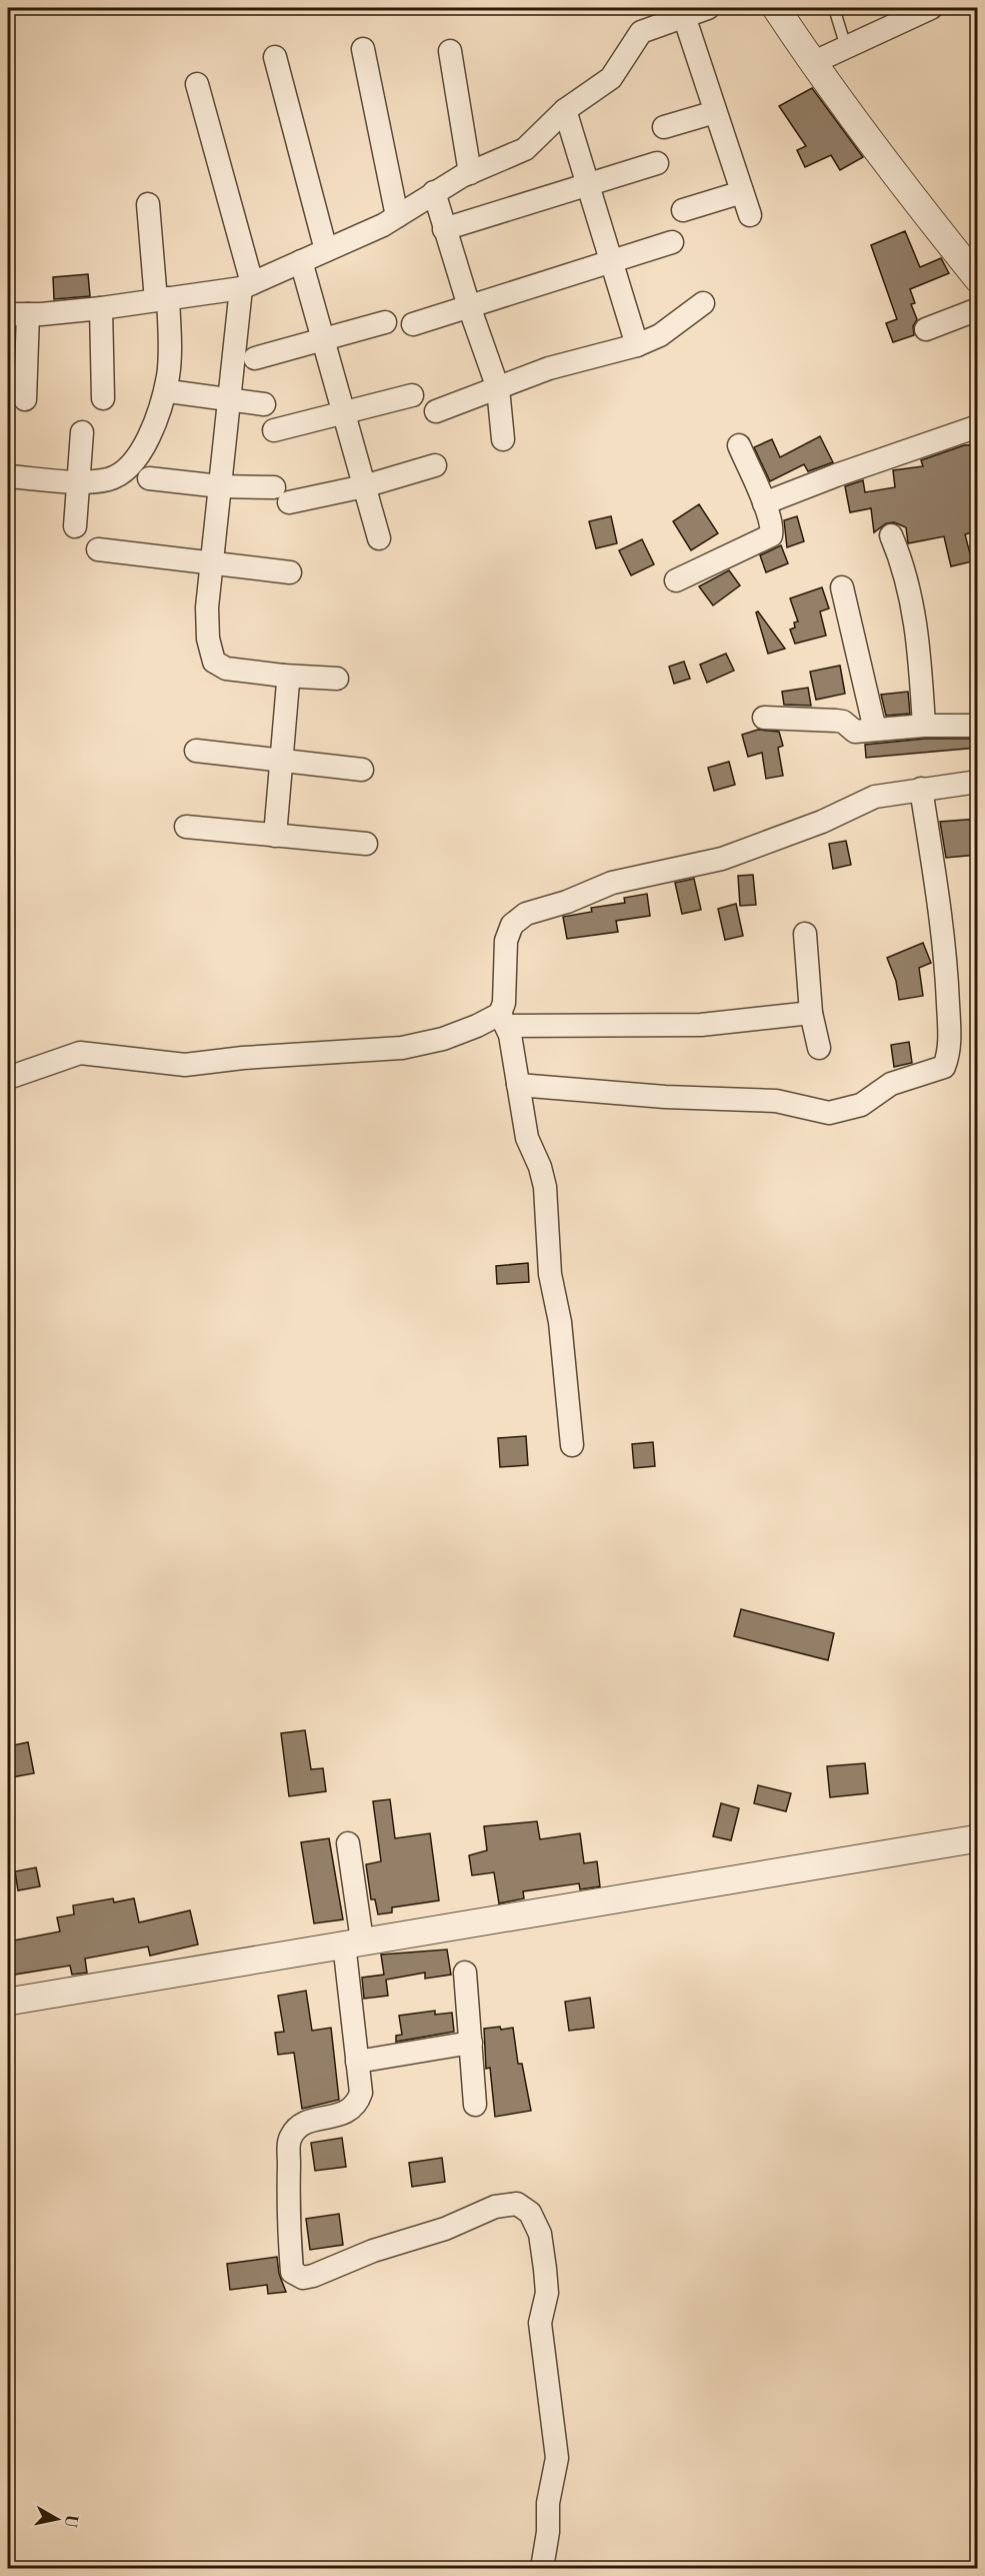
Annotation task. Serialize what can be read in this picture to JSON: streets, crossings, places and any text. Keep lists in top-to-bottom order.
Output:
{
  "north": "right"
}
